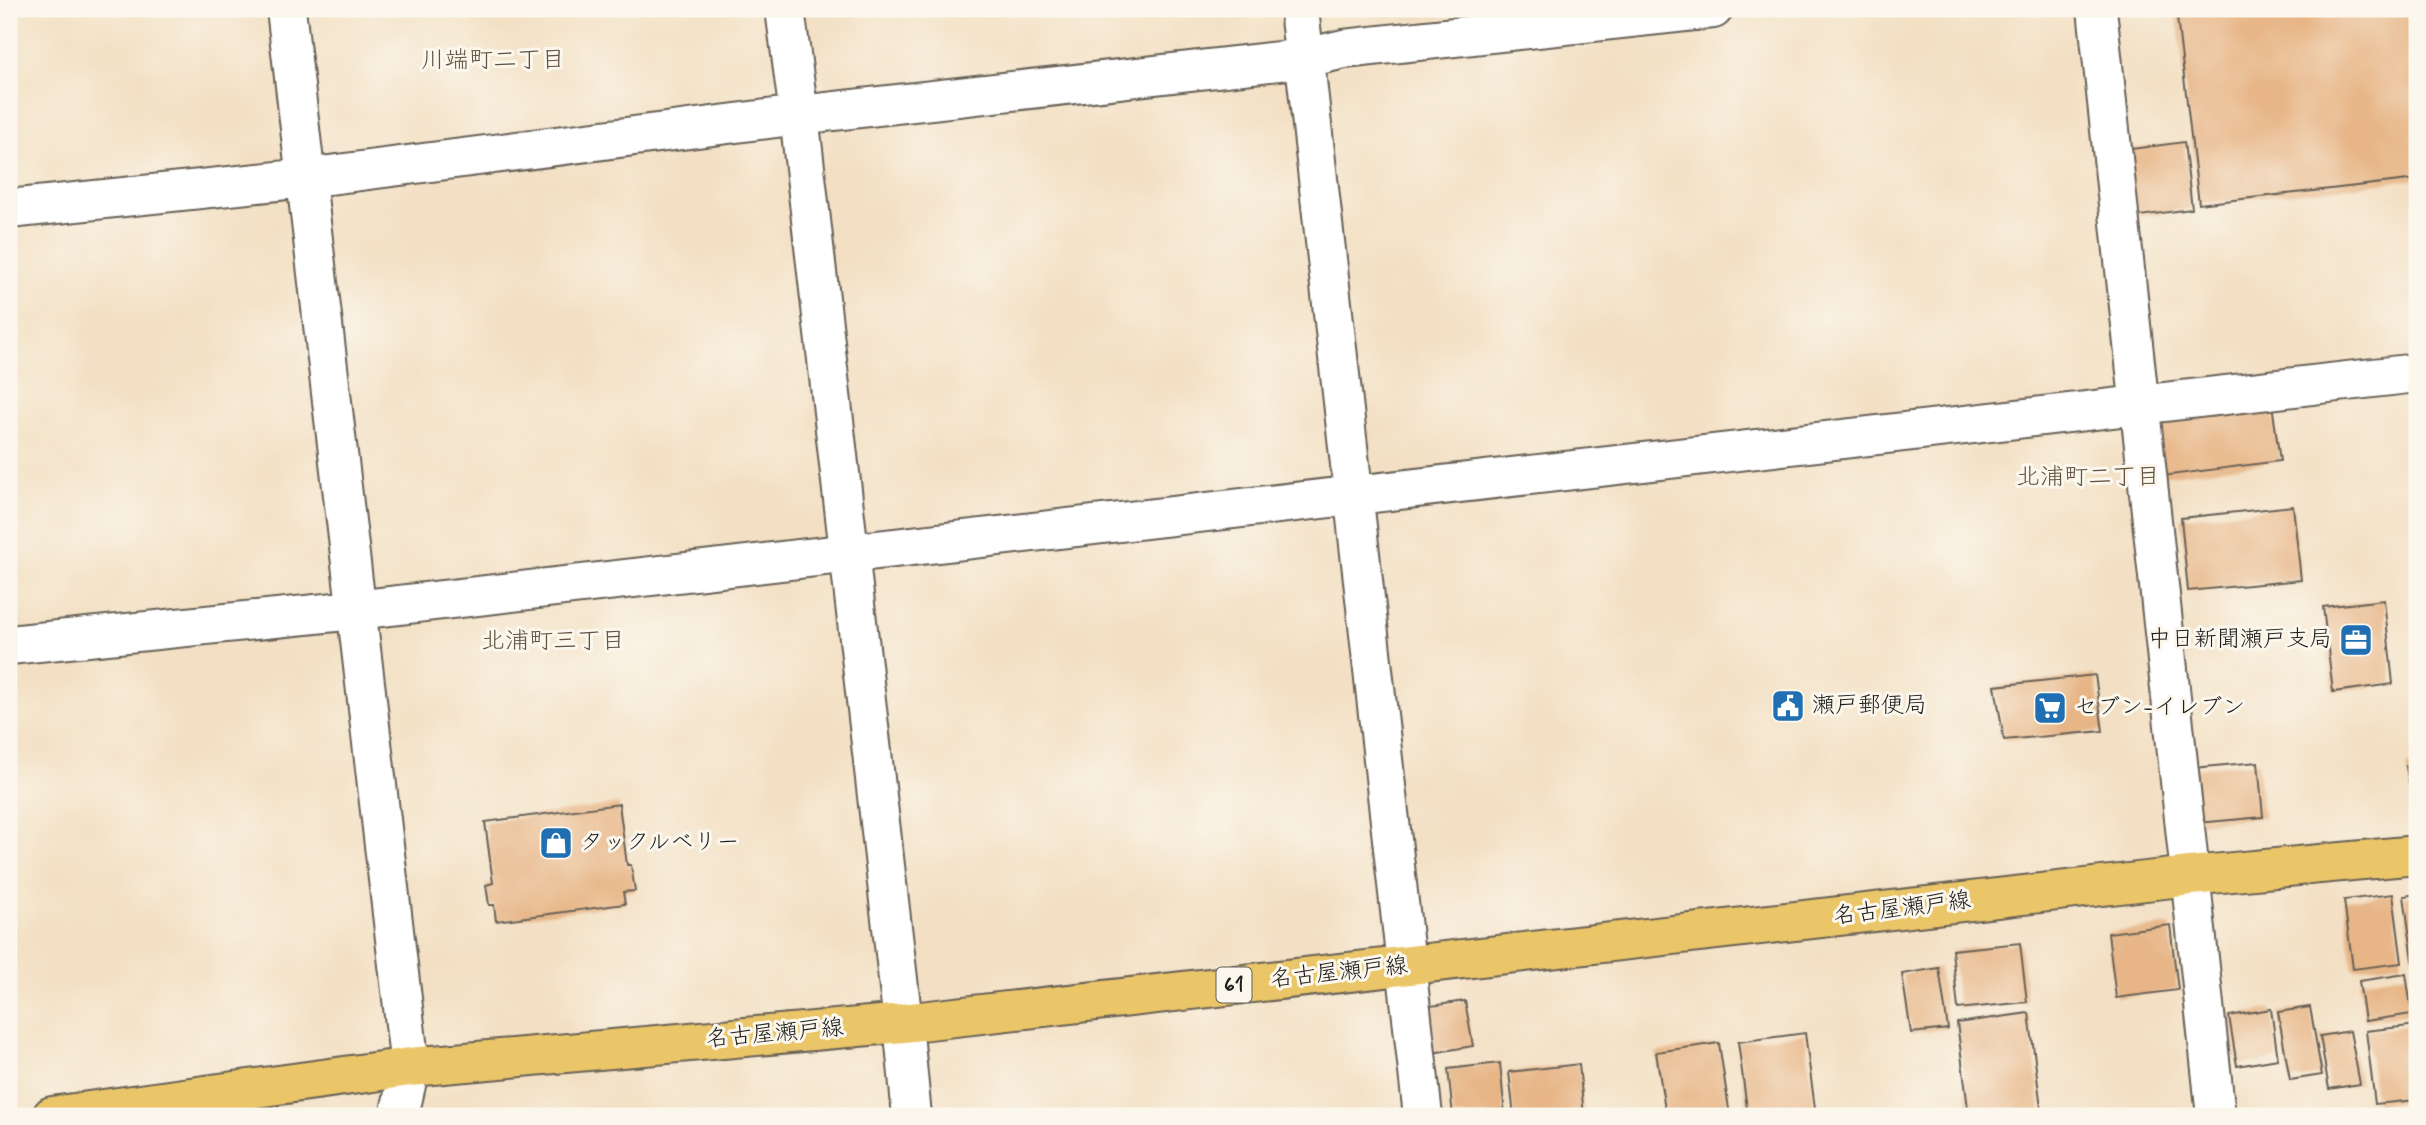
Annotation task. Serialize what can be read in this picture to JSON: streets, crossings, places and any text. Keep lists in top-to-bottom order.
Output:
{
  "streets": {
    "main road": ["名古屋瀬戸線", "61"]
  },
  "districts": ["川端町二丁目", "北浦町二丁目", "北浦町三丁目"],
  "places": {
    "office": ["中日新聞瀬戸支局"],
    "public building": ["瀬戸郵便局"],
    "supermarket": ["セブン-イレブン"],
    "shop": ["タックルベリー"]
  }
}
